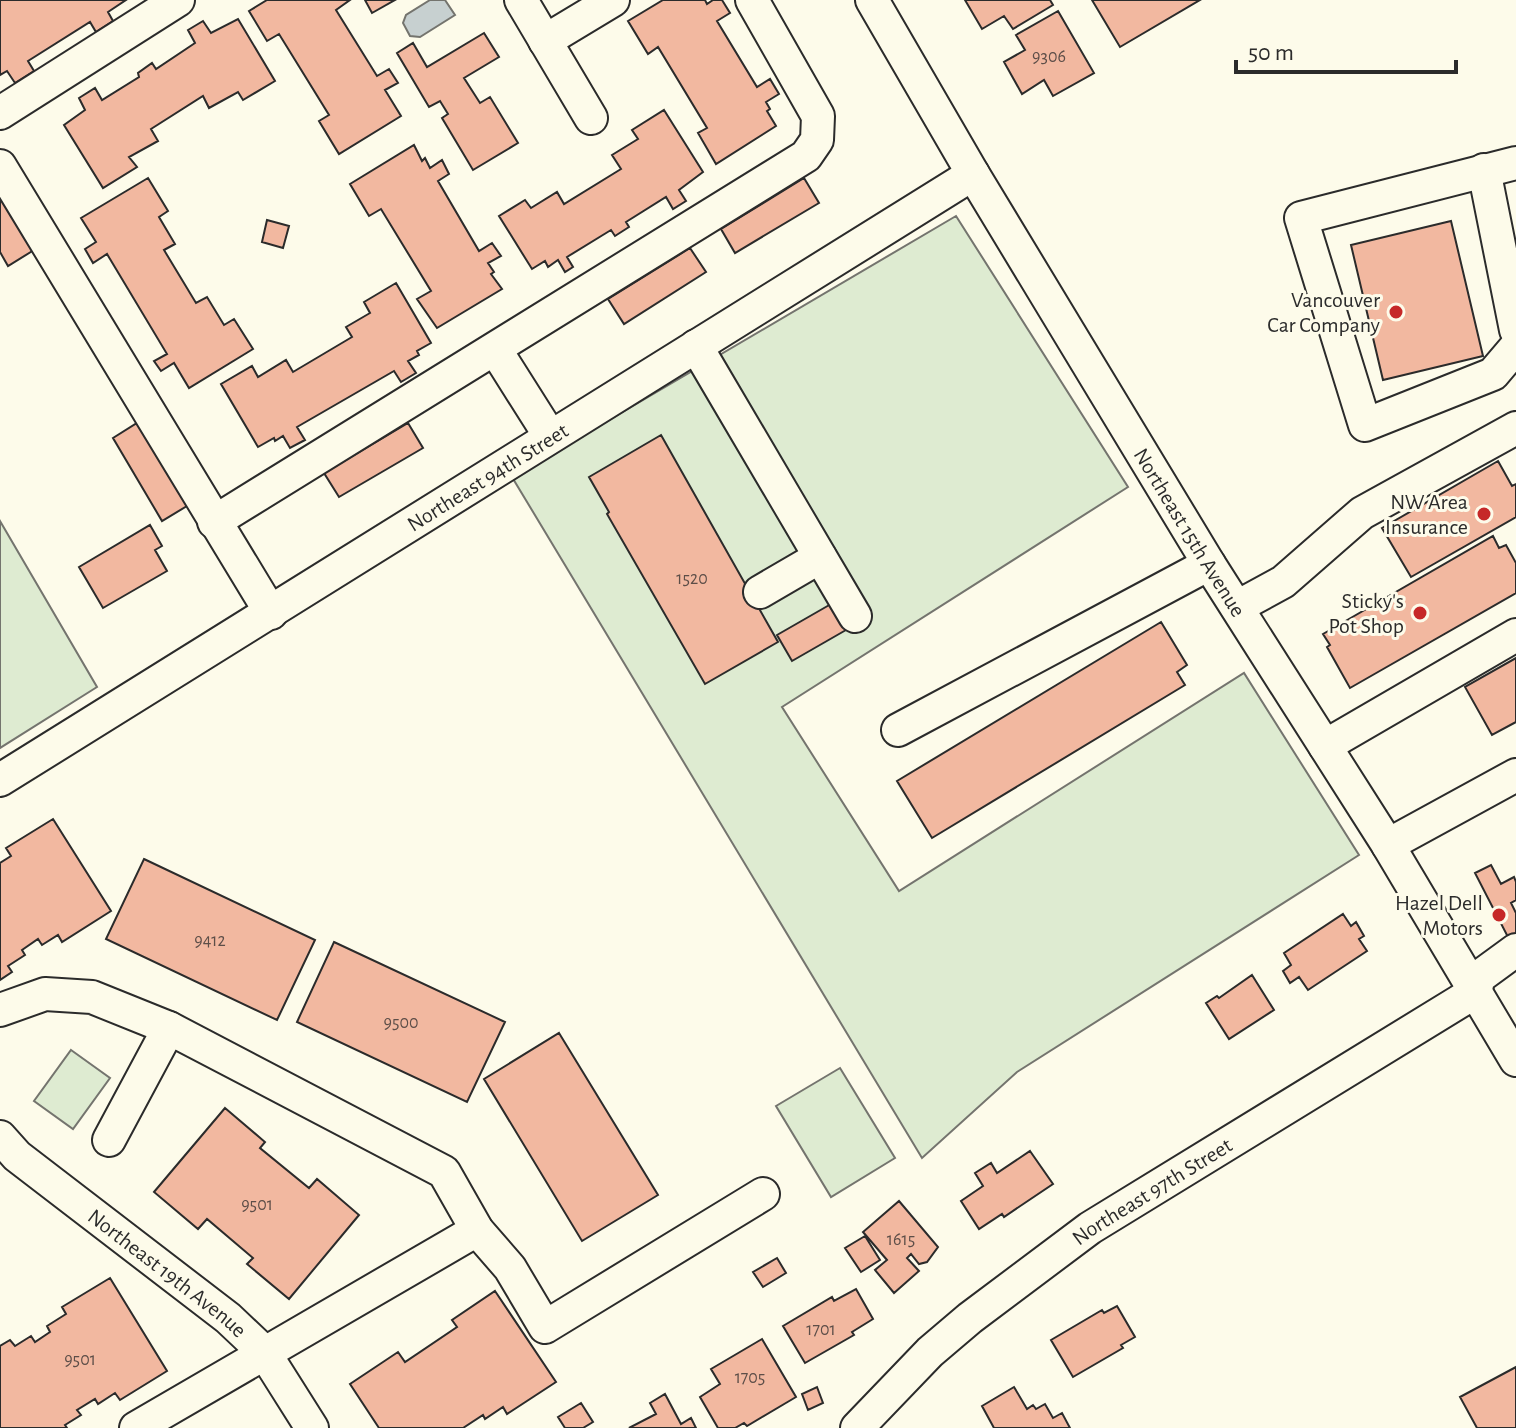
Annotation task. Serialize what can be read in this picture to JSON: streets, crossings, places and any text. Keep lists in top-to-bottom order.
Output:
{
  "streets": {
    "street": [
      "Northeast 94th Street",
      "Northeast 15th Avenue",
      "Northeast 97th Street",
      "Northeast 19th Avenue"
    ]
  },
  "crossings": [
    ["Northeast 94th Street", "Northeast 15th Avenue"],
    ["Northeast 15th Avenue", "Northeast 97th Street"]
  ],
  "places": [
    "Vancouver Car Company",
    "NW Area Insurance",
    "Sticky's Pot Shop",
    "Hazel Dell Motors"
  ],
  "house_numbers": [
    "9306",
    "1520",
    "9412",
    "9500",
    "9501",
    "1615",
    "1701",
    "9501",
    "1705"
  ],
  "scale_bar": "50 m"
}
